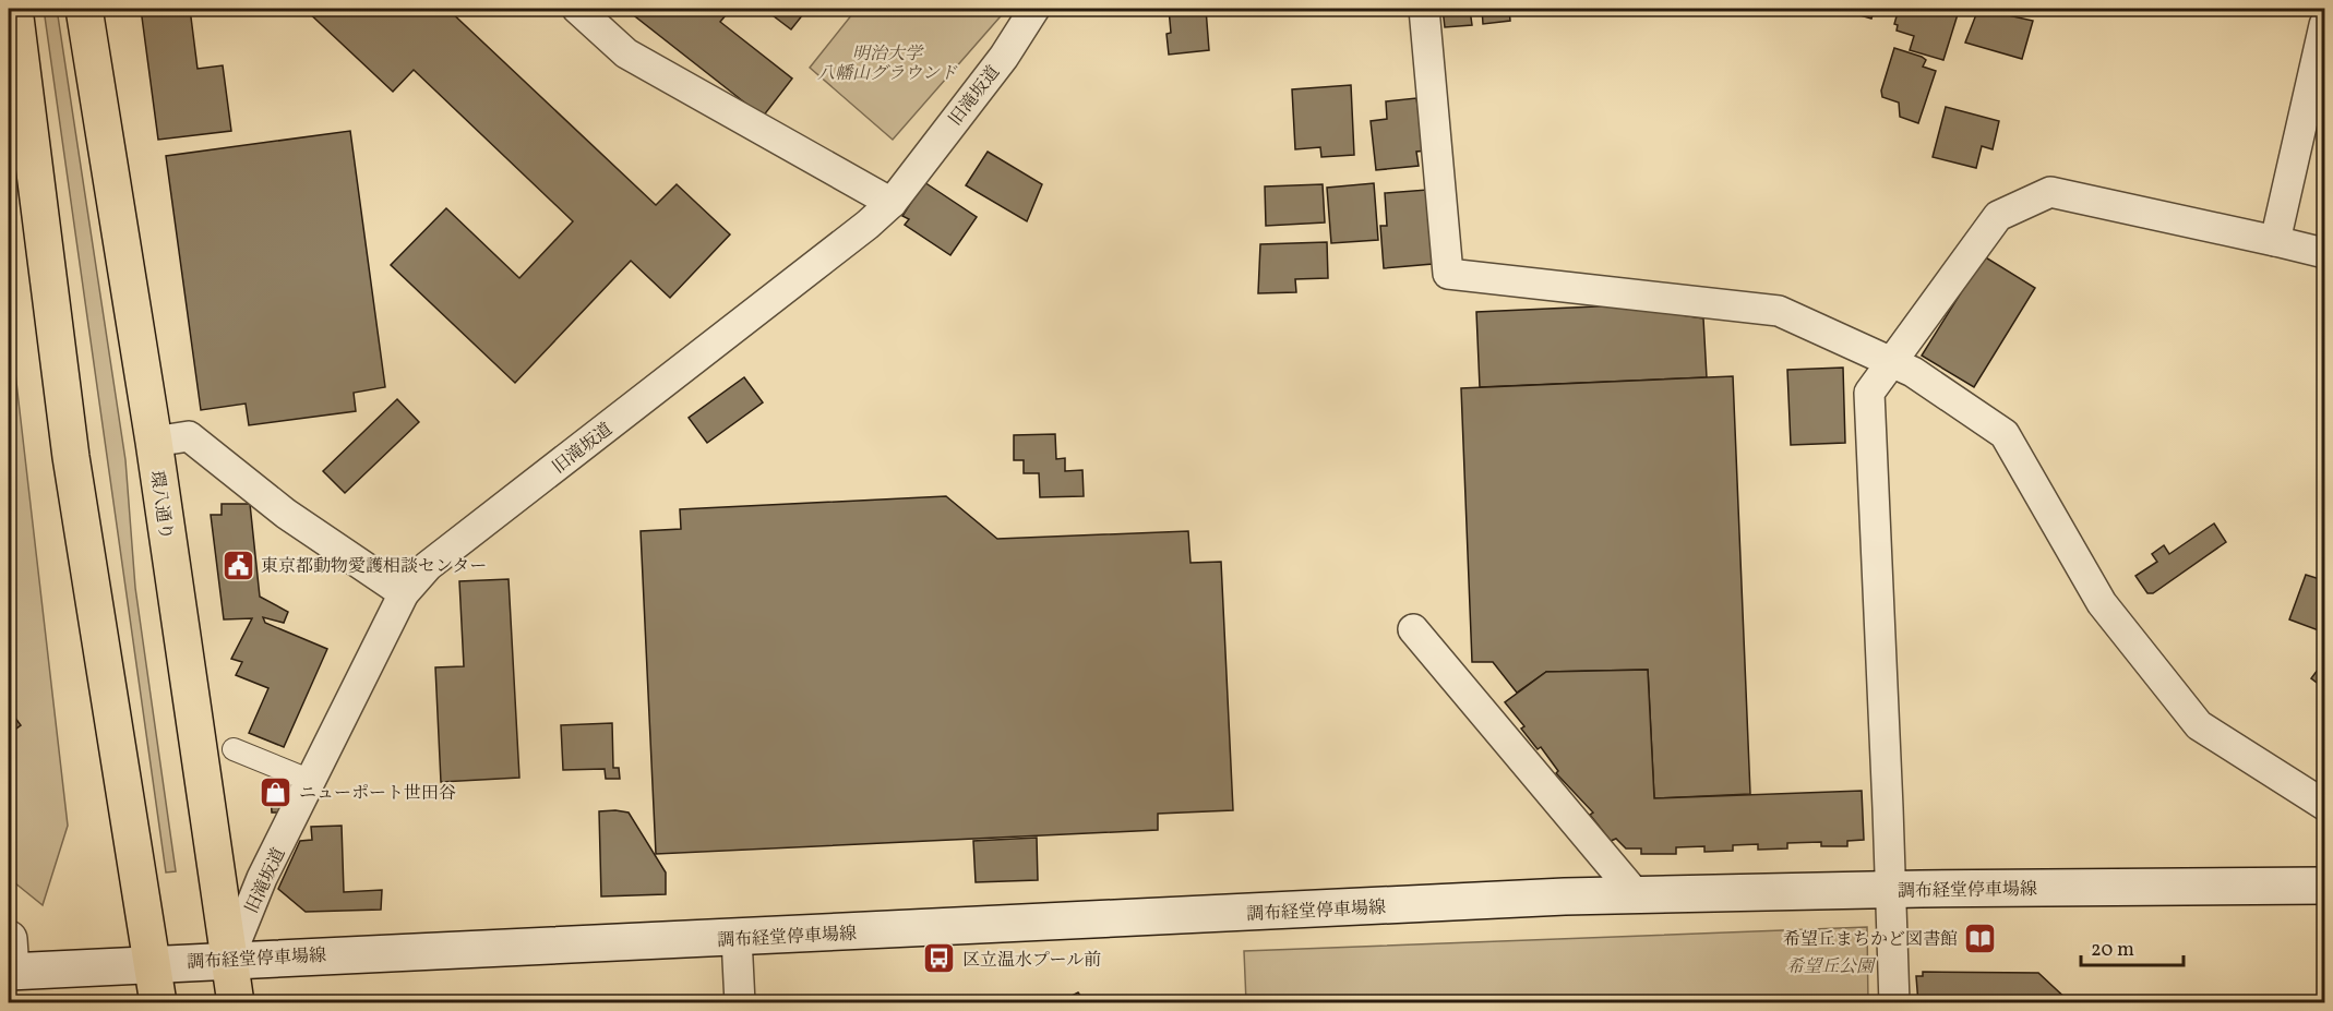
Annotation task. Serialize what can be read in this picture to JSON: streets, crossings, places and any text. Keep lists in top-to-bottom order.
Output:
{
  "streets": {
    "main road": ["環八通り", "調布経堂停車場線"],
    "street": ["旧滝坂道"]
  },
  "crossings": [
    ["旧滝坂道", "環八通り"],
    ["旧滝坂道", "調布経堂停車場線"],
    ["環八通り", "調布経堂停車場線"]
  ],
  "parks": ["明治大学 八幡山グラウンド", "希望丘公園"],
  "places": {
    "public building": ["東京都動物愛護相談センター"],
    "shop": ["ニューポート世田谷"],
    "library": ["希望丘まちかど図書館"],
    "bus stop": ["区立温水プール前"]
  },
  "scale_bar": "20 m"
}
